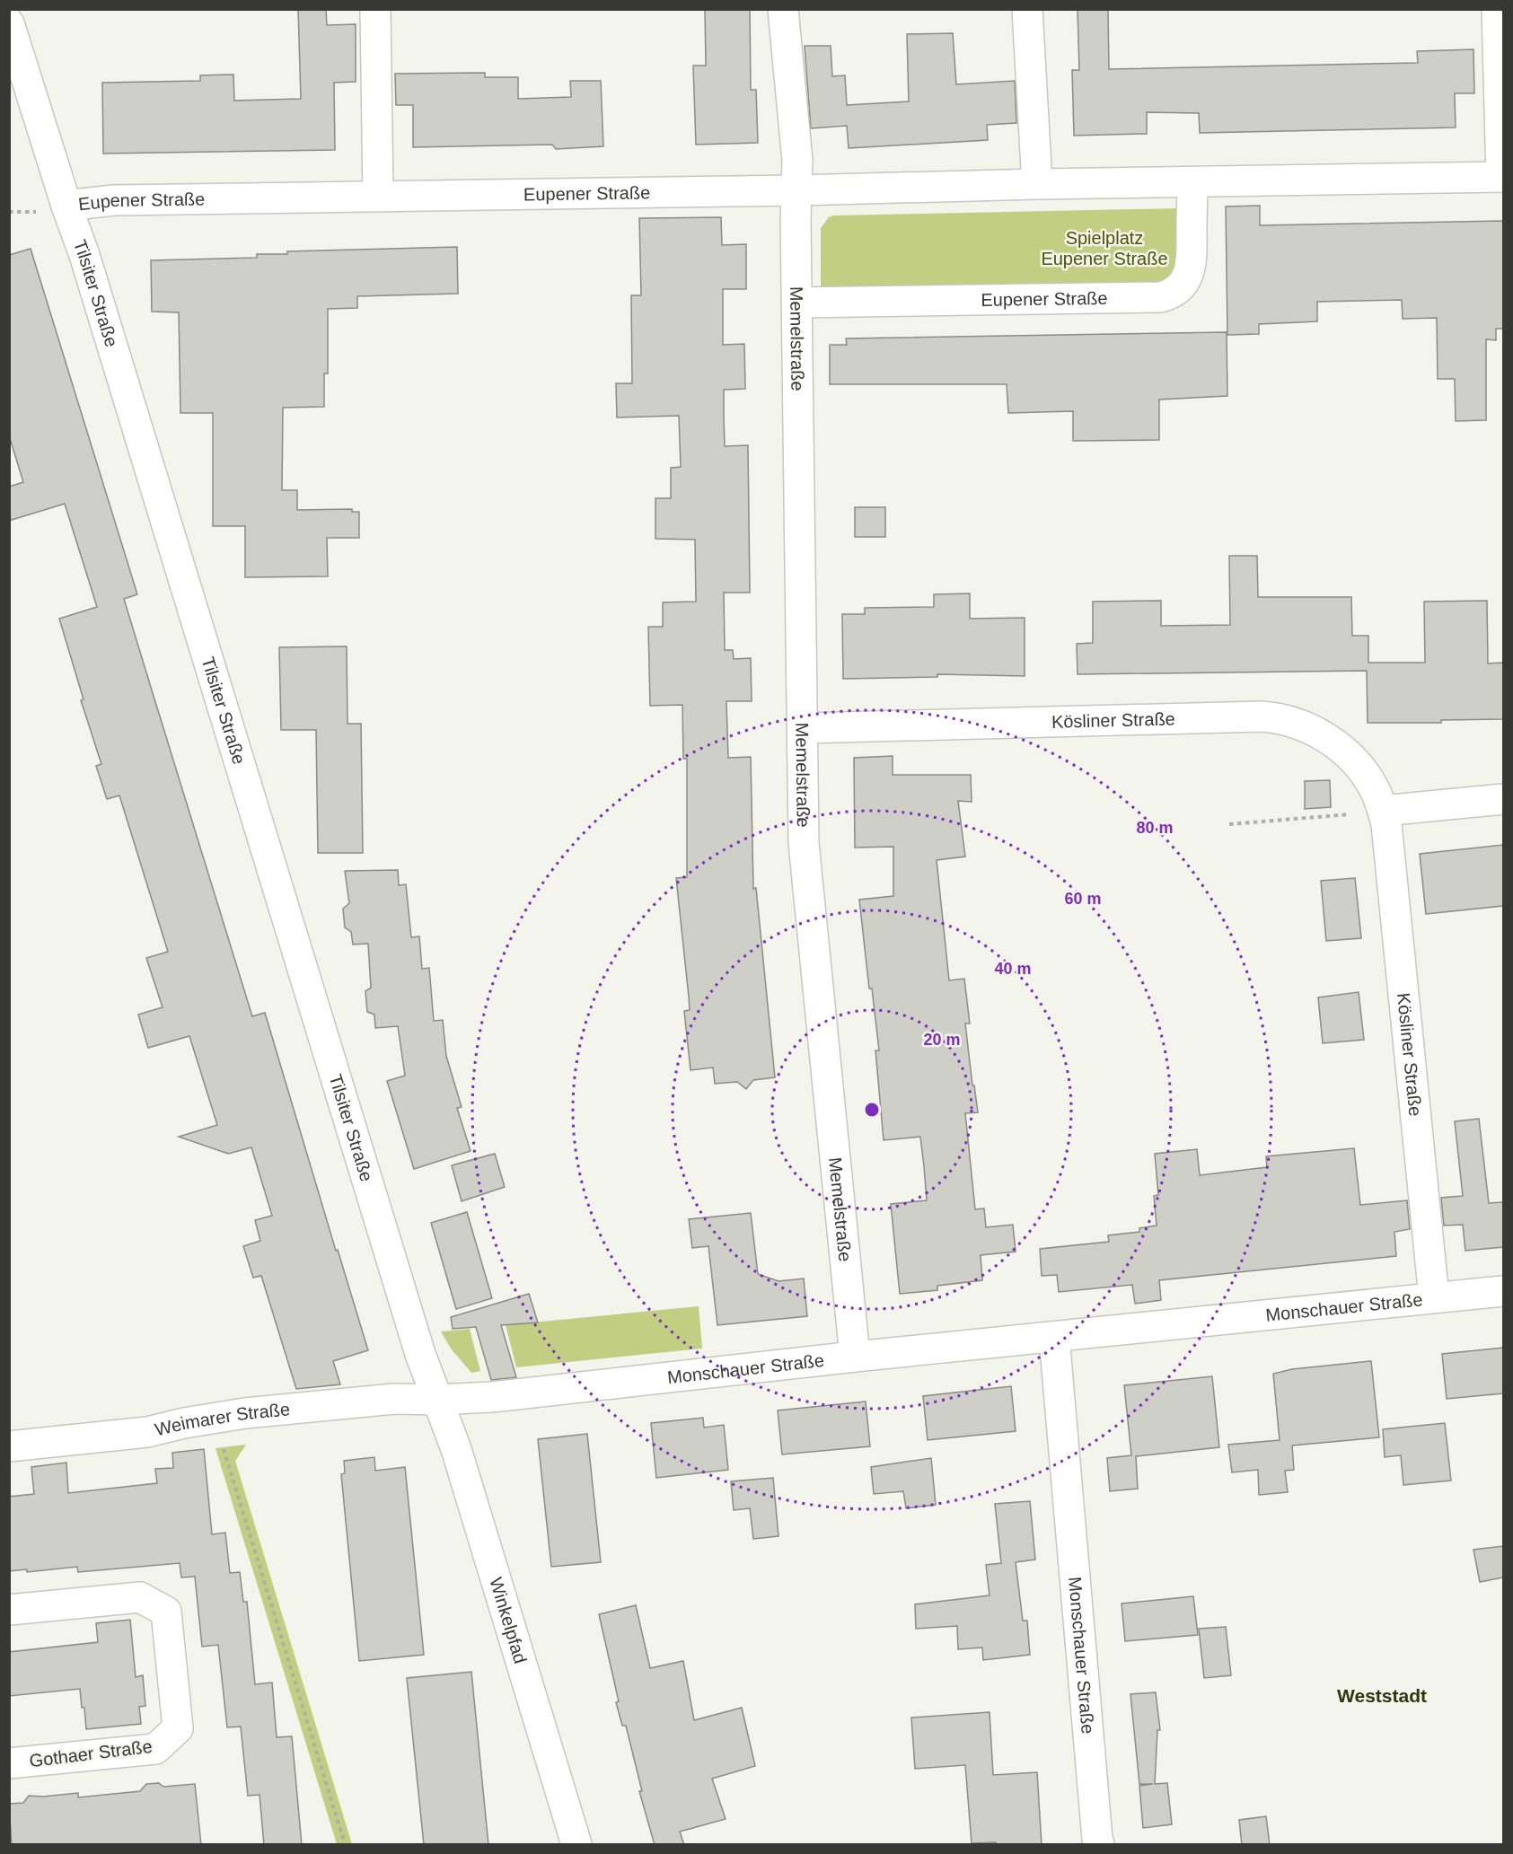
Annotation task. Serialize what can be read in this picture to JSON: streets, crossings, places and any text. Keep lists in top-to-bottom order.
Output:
{
  "streets": {
    "street": [
      "Eupener Straße",
      "Tilsiter Straße",
      "Memelstraße",
      "Kösliner Straße",
      "Monschauer Straße",
      "Weimarer Straße",
      "Winkelpfad",
      "Gothaer Straße"
    ]
  },
  "crossings": [
    ["Eupener Straße", "Tilsiter Straße"],
    ["Eupener Straße", "Memelstraße"],
    ["Tilsiter Straße", "Monschauer Straße"],
    ["Tilsiter Straße", "Weimarer Straße"],
    ["Tilsiter Straße", "Winkelpfad"],
    ["Memelstraße", "Kösliner Straße"],
    ["Memelstraße", "Monschauer Straße"],
    ["Kösliner Straße", "Monschauer Straße"],
    ["Monschauer Straße", "Weimarer Straße"],
    ["Monschauer Straße", "Winkelpfad"],
    ["Weimarer Straße", "Winkelpfad"]
  ],
  "districts": ["Weststadt"],
  "parks": ["Spielplatz Eupener Straße"],
  "rings": [
    "80 m",
    "60 m",
    "40 m",
    "20 m"
  ]
}
